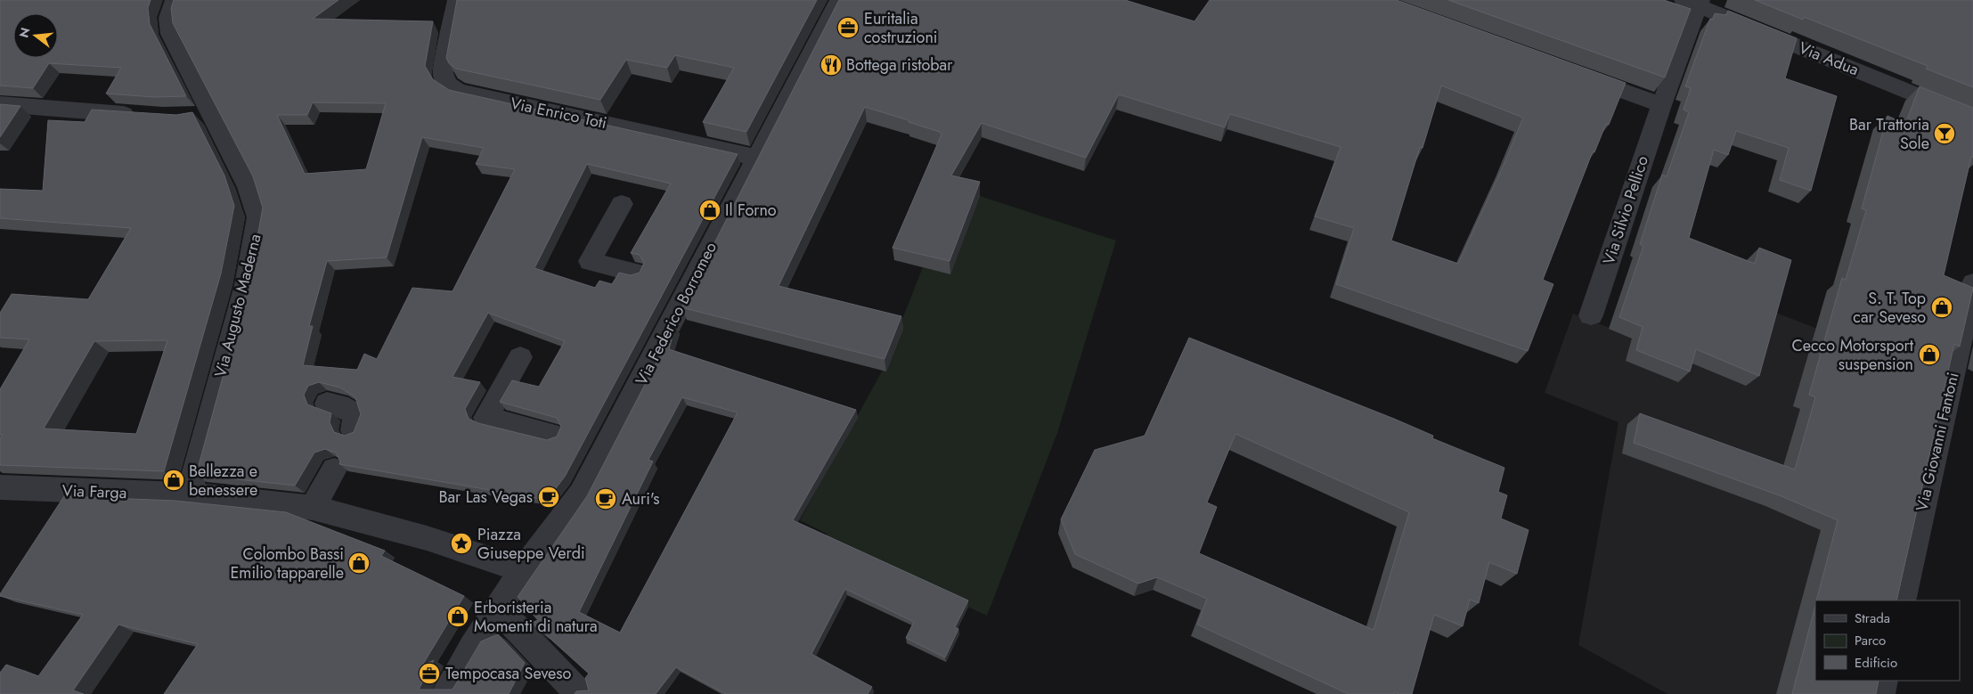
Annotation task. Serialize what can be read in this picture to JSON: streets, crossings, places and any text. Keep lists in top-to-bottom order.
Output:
{
  "streets": {
    "street": [
      "Via Adua",
      "Via Enrico Toti",
      "Via Silvio Pellico",
      "Via Augusto Maderna",
      "Via Federico Borromeo",
      "Via Giovanni Fantoni",
      "Via Farga"
    ]
  },
  "crossings": [
    ["Via Adua", "Via Silvio Pellico"],
    ["Via Enrico Toti", "Via Federico Borromeo"],
    ["Via Augusto Maderna", "Via Farga"]
  ],
  "places": {
    "office": ["Euritalia costruzioni", "Tempocasa Seveso"],
    "restaurant": ["Bottega ristobar"],
    "bar": ["Bar Trattoria Sole"],
    "shop": [
      "Il Forno",
      "S. T. Top car Seveso",
      "Cecco Motorsport suspension",
      "Bellezza e benessere",
      "Colombo Bassi Emilio tapparelle",
      "Erboristeria Momenti di natura"
    ],
    "cafe": ["Bar Las Vegas", "Auri's"],
    "place": ["Piazza Giuseppe Verdi"]
  },
  "legend": ["Strada", "Parco", "Edificio"],
  "north": "left"
}
